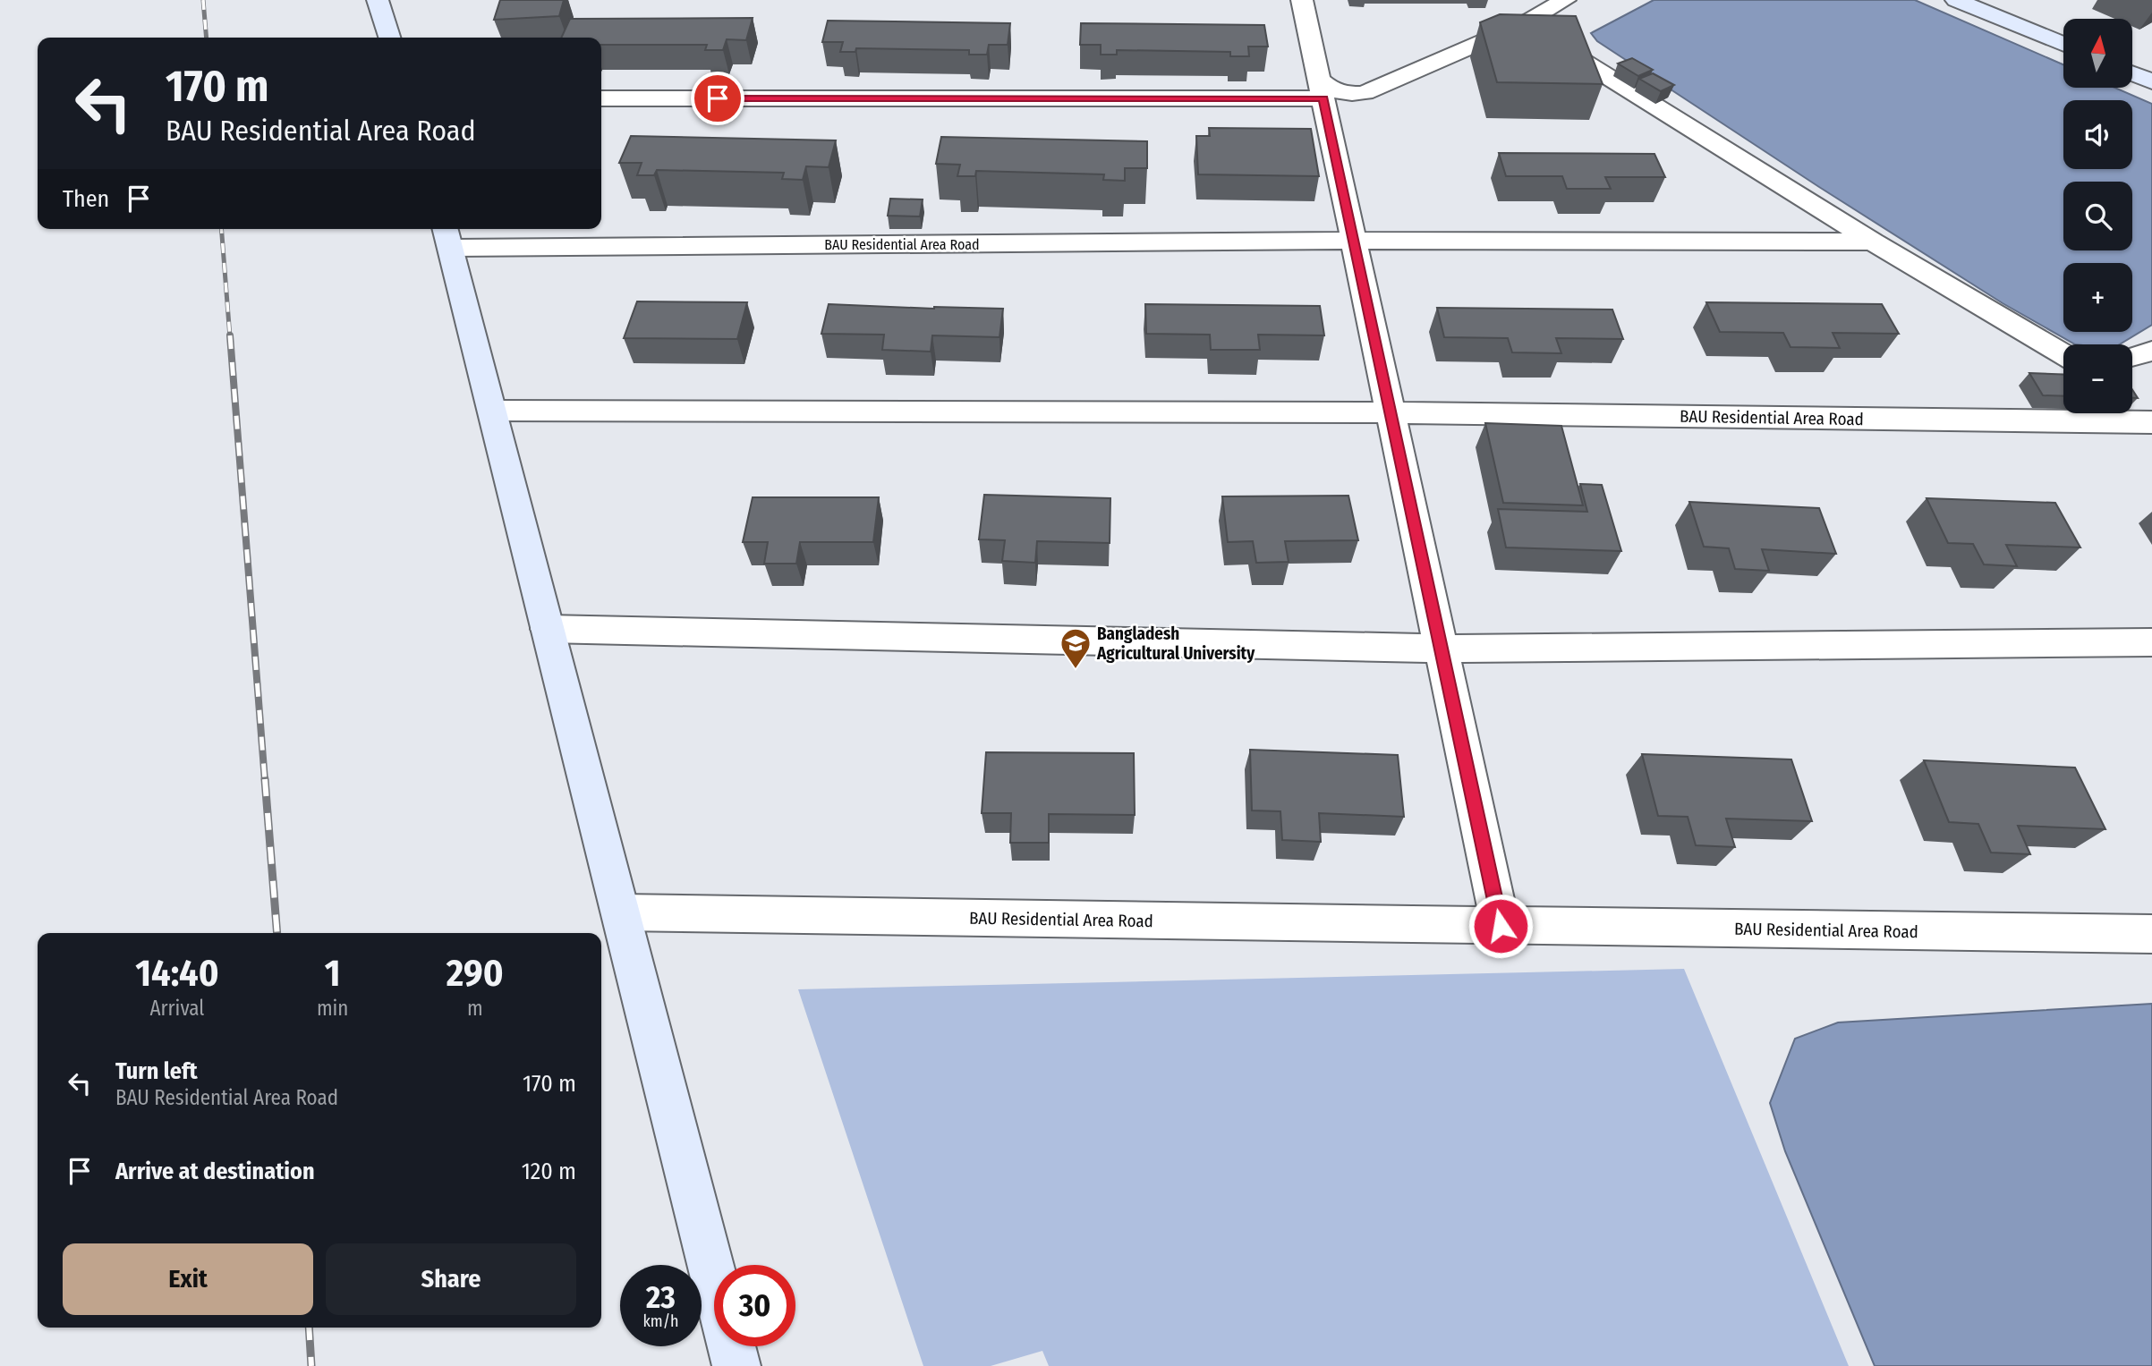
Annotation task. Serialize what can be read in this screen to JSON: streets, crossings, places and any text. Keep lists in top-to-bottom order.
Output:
{
  "streets": {
    "street": ["BAU Residential Area Road"]
  },
  "places": {
    "school or university": ["Bangladesh Agricultural University"]
  },
  "north": "top",
  "page": {
    "map_buttons": ["+", "−"],
    "turn": ["170 m", "BAU Residential Area Road"],
    "then": "Then",
    "eta": [
      "14:40",
      "Arrival",
      "1",
      "min",
      "290",
      "m"
    ],
    "list": [
      {
        "name": "Turn left",
        "note": "BAU Residential Area Road",
        "value": "170 m"
      },
      {
        "name": "Arrive at destination",
        "value": "120 m"
      }
    ],
    "buttons": ["Exit", "Share"],
    "speed": "23 km/h",
    "limit": "30"
  }
}
